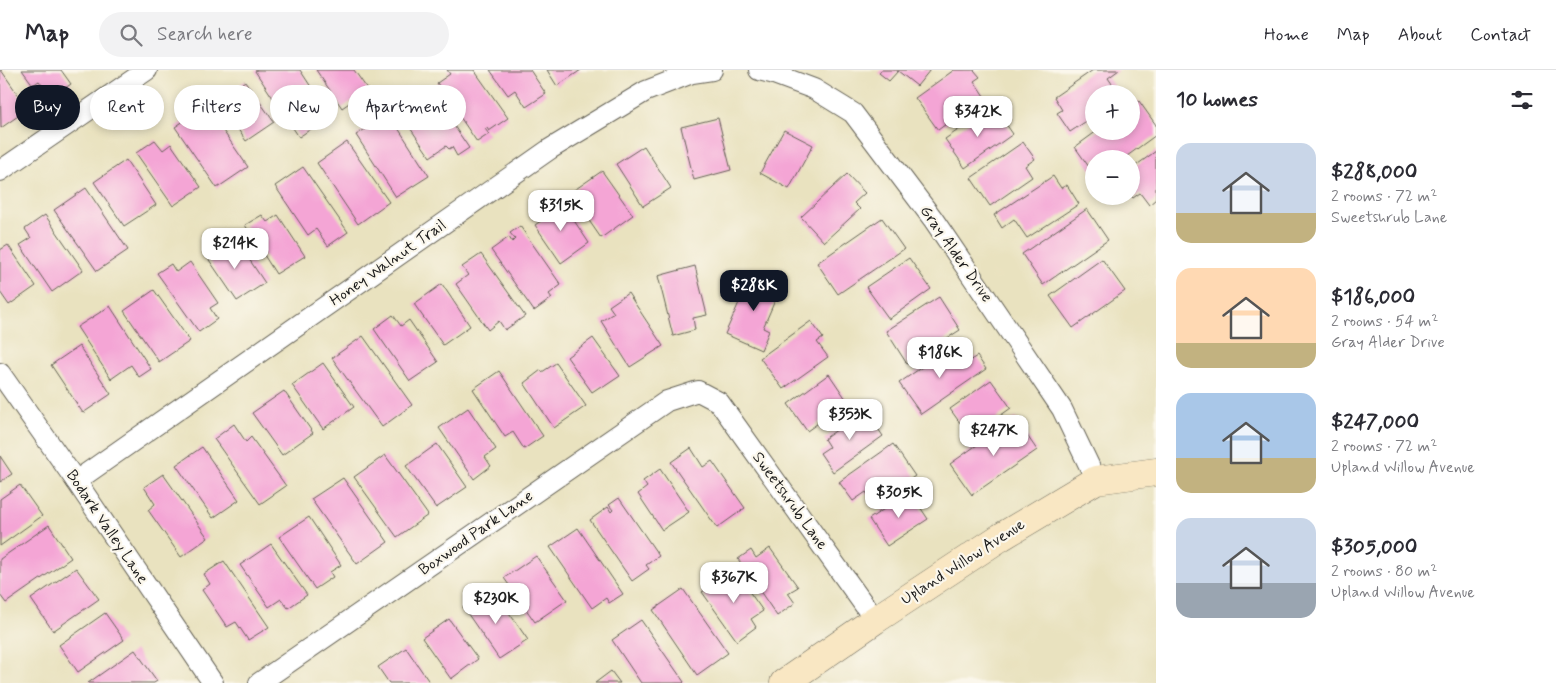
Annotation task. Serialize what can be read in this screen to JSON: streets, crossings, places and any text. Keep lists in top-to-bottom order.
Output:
{
  "streets": {
    "street": [
      "Gray Alder Drive",
      "Honey Walnut Trail",
      "Sweetshrub Lane",
      "Bodark Valley Lane",
      "Boxwood Park Lane",
      "Upland Willow Avenue"
    ]
  },
  "crossings": [
    ["Gray Alder Drive", "Upland Willow Avenue"],
    ["Honey Walnut Trail", "Bodark Valley Lane"],
    ["Sweetshrub Lane", "Boxwood Park Lane"],
    ["Sweetshrub Lane", "Upland Willow Avenue"]
  ],
  "page": {
    "header": "Map",
    "search": "Search here",
    "nav": [
      "Home",
      "Map",
      "About",
      "Contact"
    ],
    "heading": "10 homes",
    "map_buttons": ["+", "−"],
    "chip": [
      "Buy",
      "Rent",
      "Filters",
      "New",
      "Apartment"
    ],
    "price": [
      "$342K",
      "$315K",
      "$214K",
      "$288K",
      "$186K",
      "$353K",
      "$247K",
      "$305K",
      "$367K",
      "$230K"
    ],
    "list": [
      {
        "name": "$288,000",
        "note": "2 rooms · 72 m² · Sweetshrub Lane"
      },
      {
        "name": "$186,000",
        "note": "2 rooms · 54 m² · Gray Alder Drive"
      },
      {
        "name": "$247,000",
        "note": "2 rooms · 72 m² · Upland Willow Avenue"
      },
      {
        "name": "$305,000",
        "note": "2 rooms · 80 m² · Upland Willow Avenue"
      }
    ]
  }
}
